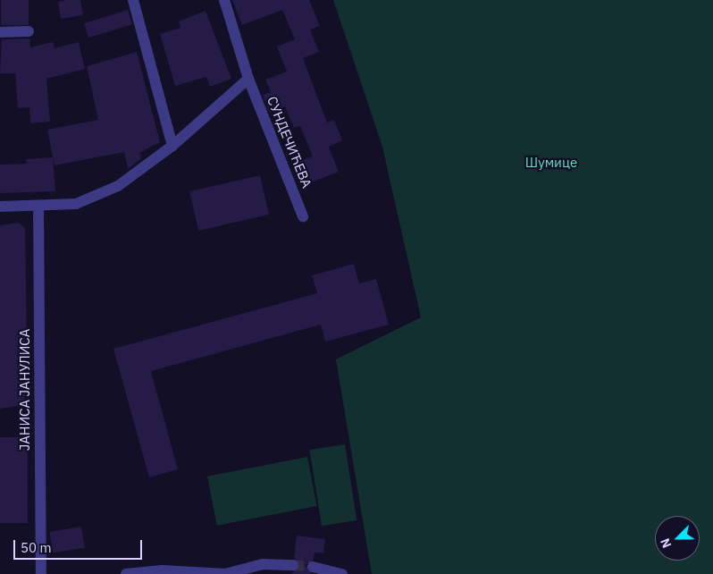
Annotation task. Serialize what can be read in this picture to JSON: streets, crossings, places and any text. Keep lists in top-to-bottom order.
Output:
{
  "streets": {
    "street": ["СУНДЕЧИЋЕВА", "ЈАНИСА ЈАНУЛИСА"]
  },
  "parks": ["Шумице"],
  "scale_bar": "50 m",
  "north": "bottom left"
}
